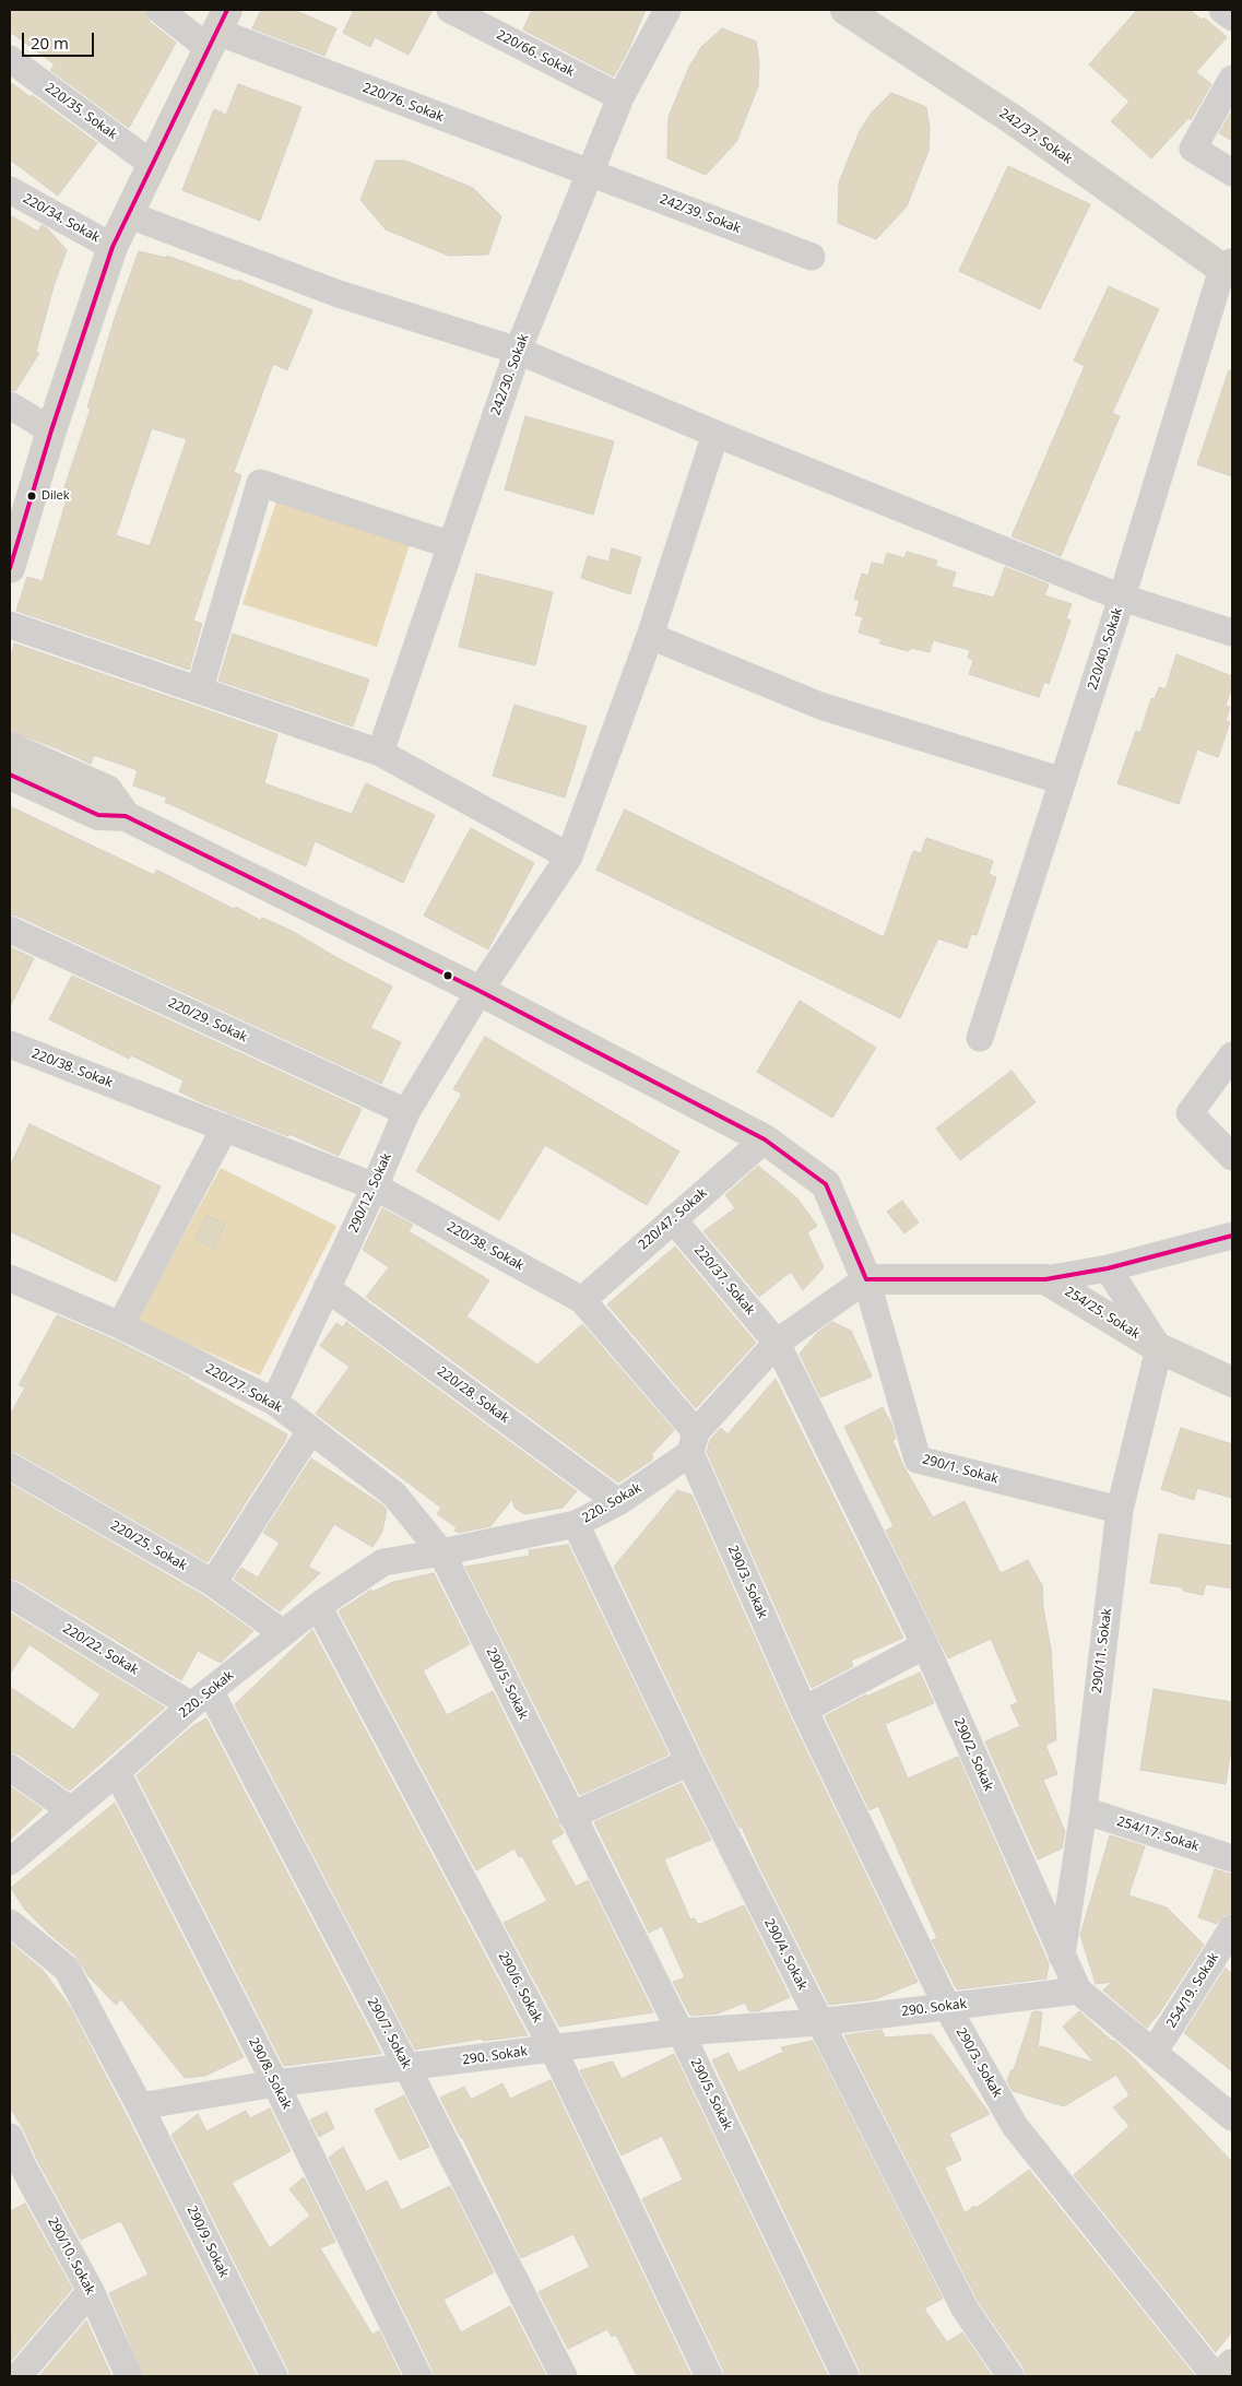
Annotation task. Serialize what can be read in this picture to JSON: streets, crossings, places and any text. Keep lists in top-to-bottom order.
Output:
{
  "streets": {
    "street": [
      "220/66. Sokak",
      "220/76. Sokak",
      "220/35. Sokak",
      "242/37. Sokak",
      "242/39. Sokak",
      "220/34. Sokak",
      "242/30. Sokak",
      "220/40. Sokak",
      "220/29. Sokak",
      "220/38. Sokak",
      "290/12. Sokak",
      "220/47. Sokak",
      "220/37. Sokak",
      "254/25. Sokak",
      "220/27. Sokak",
      "220/28. Sokak",
      "290/1. Sokak",
      "220. Sokak",
      "220/25. Sokak",
      "290/3. Sokak",
      "220/22. Sokak",
      "290/11. Sokak",
      "290/5. Sokak",
      "290/2. Sokak",
      "254/17. Sokak",
      "290/4. Sokak",
      "290/6. Sokak",
      "254/19. Sokak",
      "290. Sokak",
      "290/7. Sokak",
      "290/8. Sokak",
      "290/9. Sokak",
      "290/10. Sokak"
    ]
  },
  "crossings": [
    ["220/66. Sokak", "242/30. Sokak"],
    ["220/76. Sokak", "242/39. Sokak"],
    ["220/76. Sokak", "242/30. Sokak"],
    ["242/37. Sokak", "220/40. Sokak"],
    ["242/39. Sokak", "242/30. Sokak"],
    ["220/29. Sokak", "290/12. Sokak"],
    ["220/38. Sokak", "290/12. Sokak"],
    ["220/38. Sokak", "220/47. Sokak"],
    ["220/38. Sokak", "220. Sokak"],
    ["220/38. Sokak", "290/3. Sokak"],
    ["290/12. Sokak", "220/27. Sokak"],
    ["290/12. Sokak", "220/28. Sokak"],
    ["220/47. Sokak", "220/37. Sokak"],
    ["220/37. Sokak", "220. Sokak"],
    ["220/37. Sokak", "290/2. Sokak"],
    ["254/25. Sokak", "290/11. Sokak"],
    ["220/27. Sokak", "220. Sokak"],
    ["220/27. Sokak", "290/5. Sokak"],
    ["220/28. Sokak", "220. Sokak"],
    ["290/1. Sokak", "220. Sokak"],
    ["290/1. Sokak", "290/11. Sokak"],
    ["220. Sokak", "220/25. Sokak"],
    ["220. Sokak", "290/3. Sokak"],
    ["220. Sokak", "220/22. Sokak"],
    ["220. Sokak", "290/5. Sokak"],
    ["220. Sokak", "290/2. Sokak"],
    ["220. Sokak", "290/4. Sokak"],
    ["220. Sokak", "290/6. Sokak"],
    ["220. Sokak", "290/7. Sokak"],
    ["220. Sokak", "290/8. Sokak"],
    ["290/3. Sokak", "290. Sokak"],
    ["220/22. Sokak", "290/7. Sokak"],
    ["290/11. Sokak", "290/2. Sokak"],
    ["290/11. Sokak", "254/17. Sokak"],
    ["290/5. Sokak", "290. Sokak"],
    ["290/2. Sokak", "254/19. Sokak"],
    ["290/2. Sokak", "290. Sokak"],
    ["290/4. Sokak", "290. Sokak"],
    ["290/6. Sokak", "290. Sokak"],
    ["290. Sokak", "290/7. Sokak"],
    ["290. Sokak", "290/8. Sokak"],
    ["290. Sokak", "290/9. Sokak"]
  ],
  "places": ["Dilek"],
  "scale_bar": "20 m"
}
